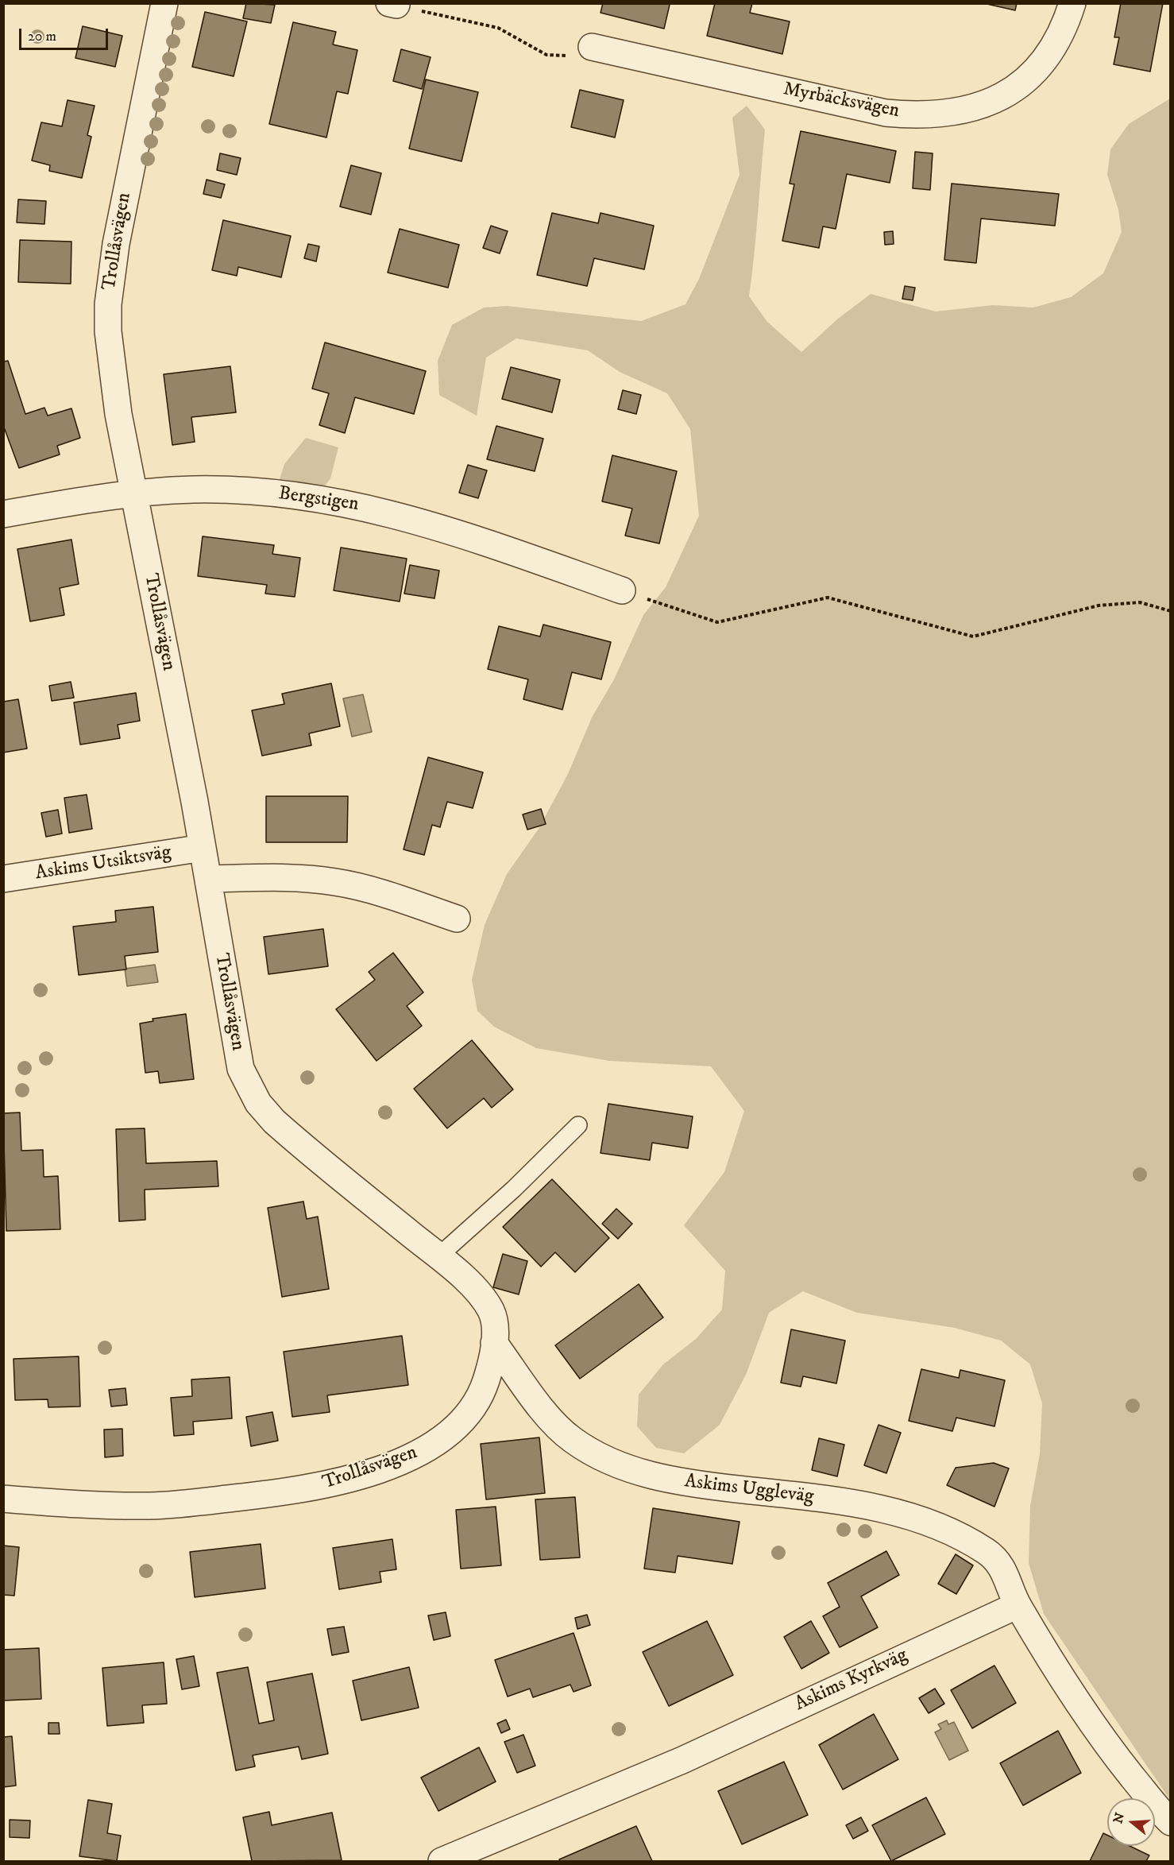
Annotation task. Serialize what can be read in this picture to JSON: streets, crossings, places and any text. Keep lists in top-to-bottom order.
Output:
{
  "streets": {
    "street": [
      "Myrbäcksvägen",
      "Trollåsvägen",
      "Bergstigen",
      "Askims Utsiktsväg",
      "Askims Uggleväg",
      "Askims Kyrkväg"
    ]
  },
  "crossings": [
    ["Trollåsvägen", "Bergstigen"],
    ["Trollåsvägen", "Askims Utsiktsväg"],
    ["Trollåsvägen", "Askims Uggleväg"],
    ["Askims Uggleväg", "Askims Kyrkväg"]
  ],
  "scale_bar": "20 m",
  "north": "left"
}
